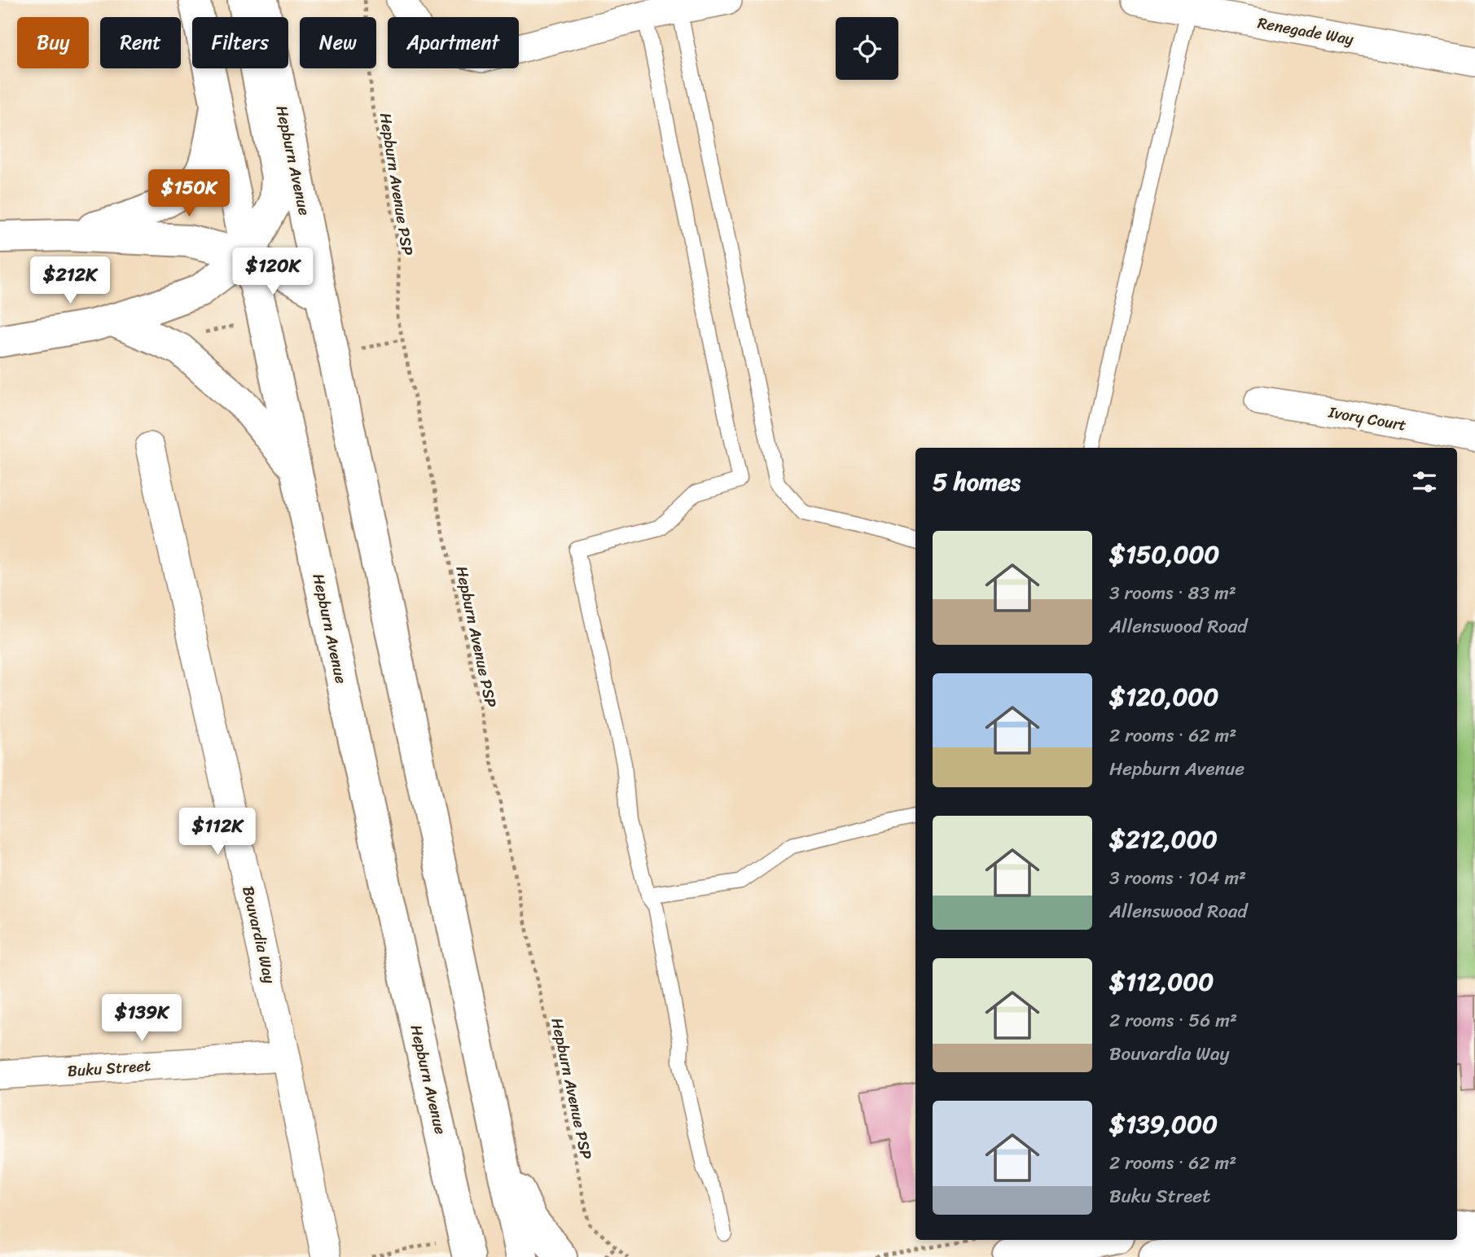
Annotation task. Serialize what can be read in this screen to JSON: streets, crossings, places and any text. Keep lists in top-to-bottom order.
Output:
{
  "streets": {
    "main road": ["Hepburn Avenue"],
    "street": [
      "Renegade Way",
      "Ivory Court",
      "Bouvardia Way",
      "Buku Street"
    ],
    "path": ["Hepburn Avenue PSP"]
  },
  "crossings": [
    ["Bouvardia Way", "Buku Street"]
  ],
  "page": {
    "chip": [
      "Buy",
      "Rent",
      "Filters",
      "New",
      "Apartment"
    ],
    "price": [
      "$150K",
      "$120K",
      "$212K",
      "$112K",
      "$139K"
    ],
    "heading": "5 homes",
    "list": [
      {
        "name": "$150,000",
        "note": "3 rooms · 83 m² · Allenswood Road"
      },
      {
        "name": "$120,000",
        "note": "2 rooms · 62 m² · Hepburn Avenue"
      },
      {
        "name": "$212,000",
        "note": "3 rooms · 104 m² · Allenswood Road"
      },
      {
        "name": "$112,000",
        "note": "2 rooms · 56 m² · Bouvardia Way"
      },
      {
        "name": "$139,000",
        "note": "2 rooms · 62 m² · Buku Street"
      }
    ]
  }
}
